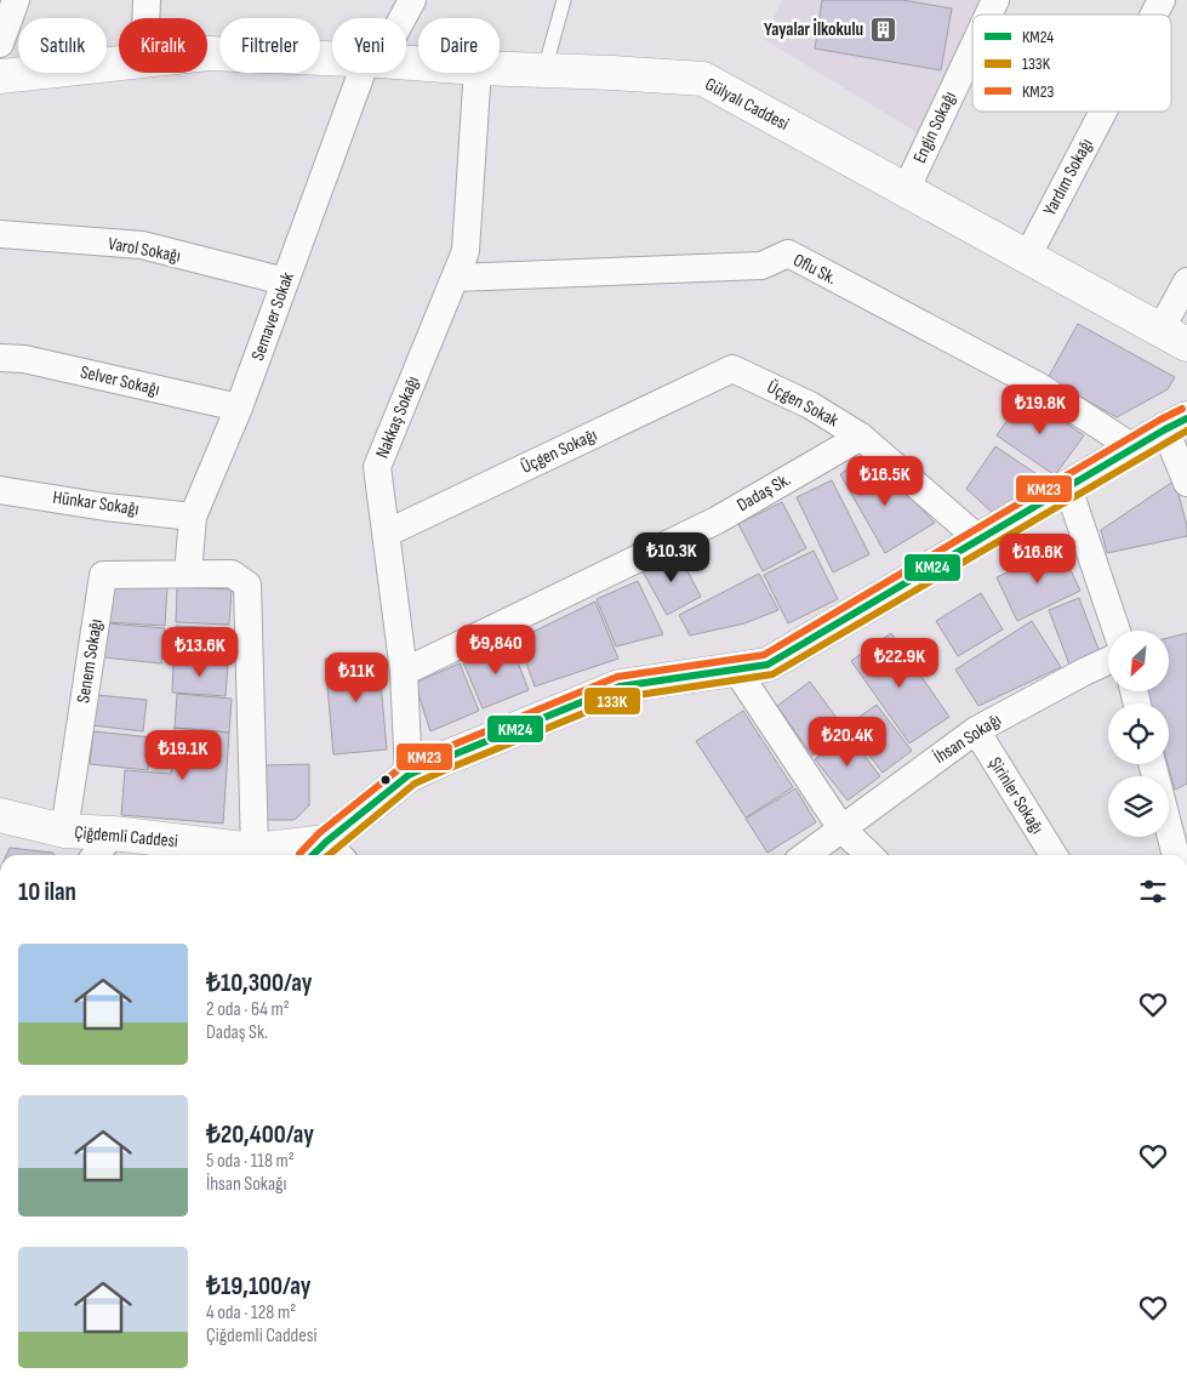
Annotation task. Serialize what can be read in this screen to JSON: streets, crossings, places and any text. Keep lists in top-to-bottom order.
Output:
{
  "streets": {
    "street": [
      "Gülyalı Caddesi",
      "Engin Sokağı",
      "Yardım Sokağı",
      "Varol Sokağı",
      "Oflu Sk.",
      "Semaver Sokak",
      "Selver Sokağı",
      "Üçgen Sokak",
      "Nakkaş Sokağı",
      "Üçgen Sokağı",
      "Dadaş Sk.",
      "Hünkar Sokağı",
      "Senem Sokağı",
      "İhsan Sokağı",
      "Şirinler Sokağı",
      "Çiğdemli Caddesi"
    ]
  },
  "crossings": [
    ["Gülyalı Caddesi", "Engin Sokağı"],
    ["Gülyalı Caddesi", "Yardım Sokağı"],
    ["Varol Sokağı", "Semaver Sokak"],
    ["Oflu Sk.", "Nakkaş Sokağı"],
    ["Semaver Sokak", "Selver Sokağı"],
    ["Semaver Sokak", "Hünkar Sokağı"],
    ["Semaver Sokak", "Senem Sokağı"],
    ["Üçgen Sokak", "Üçgen Sokağı"],
    ["Üçgen Sokak", "Dadaş Sk."],
    ["Nakkaş Sokağı", "Üçgen Sokağı"],
    ["Nakkaş Sokağı", "Dadaş Sk."],
    ["Senem Sokağı", "Çiğdemli Caddesi"],
    ["İhsan Sokağı", "Şirinler Sokağı"]
  ],
  "places": {
    "building": ["Yayalar İlkokulu"]
  },
  "lines": ["transit line KM23", "transit line KM24", "transit line 133K"],
  "legend": ["KM24", "133K", "KM23"],
  "north": "bottom left",
  "page": {
    "chip": [
      "Satılık",
      "Kiralık",
      "Filtreler",
      "Yeni",
      "Daire"
    ],
    "price": [
      "₺19.8K",
      "₺16.5K",
      "₺10.3K",
      "₺16.6K",
      "₺9,840",
      "₺13.6K",
      "₺22.9K",
      "₺11K",
      "₺20.4K",
      "₺19.1K"
    ],
    "heading": "10 ilan",
    "list": [
      {
        "name": "₺10,300/ay",
        "note": "2 oda · 64 m² · Dadaş Sk."
      },
      {
        "name": "₺20,400/ay",
        "note": "5 oda · 118 m² · İhsan Sokağı"
      },
      {
        "name": "₺19,100/ay",
        "note": "4 oda · 128 m² · Çiğdemli Caddesi"
      }
    ]
  }
}
